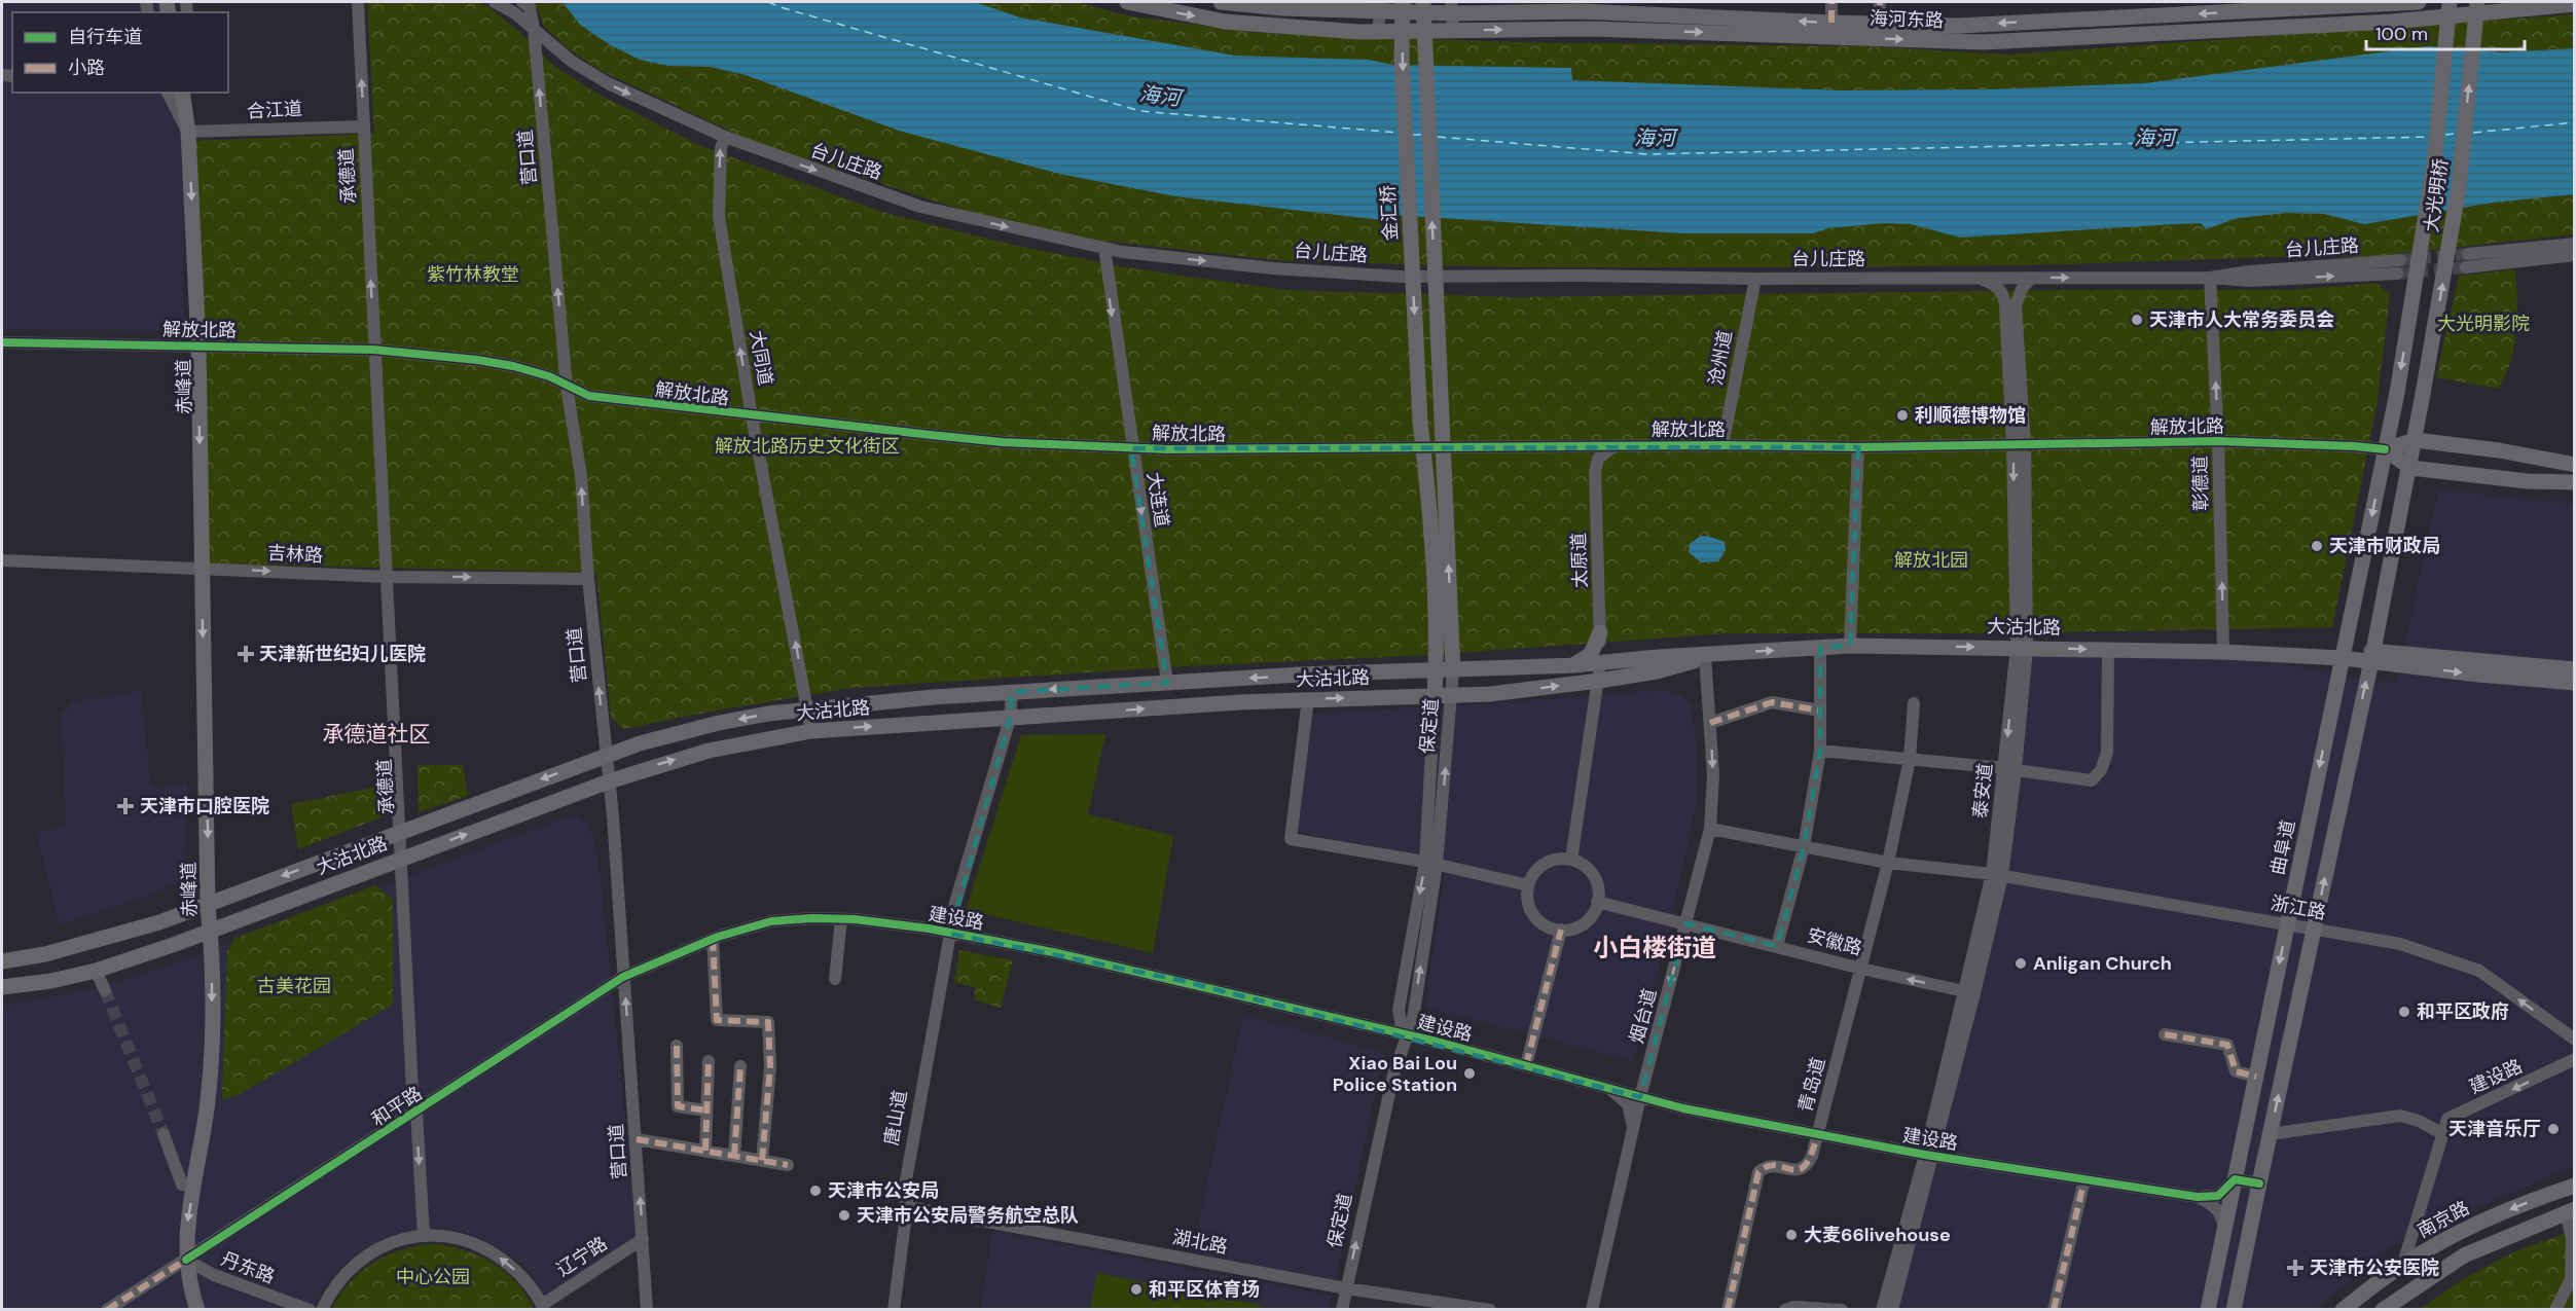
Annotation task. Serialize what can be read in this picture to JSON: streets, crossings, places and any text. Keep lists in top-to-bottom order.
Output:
{
  "streets": {
    "main road": [
      "海河东路",
      "大光明桥",
      "金汇桥",
      "解放北路",
      "赤峰道",
      "大沽北路",
      "保定道",
      "曲阜道",
      "南京路"
    ],
    "street": [
      "合江道",
      "营口道",
      "台儿庄路",
      "承德道",
      "大同道",
      "沧州道",
      "彰德道",
      "大连道",
      "吉林路",
      "太原道",
      "泰安道",
      "浙江路",
      "建设路",
      "安徽路",
      "烟台道",
      "青岛道",
      "和平路",
      "唐山道",
      "湖北路",
      "辽宁路",
      "丹东路"
    ]
  },
  "crossings": [
    ["合江道", "承德道"],
    ["合江道", "赤峰道"],
    ["营口道", "台儿庄路"],
    ["营口道", "解放北路"],
    ["营口道", "吉林路"],
    ["营口道", "大沽北路"],
    ["营口道", "建设路"],
    ["营口道", "和平路"],
    ["营口道", "辽宁路"],
    ["台儿庄路", "大同道"],
    ["台儿庄路", "沧州道"],
    ["台儿庄路", "彰德道"],
    ["台儿庄路", "大连道"],
    ["台儿庄路", "泰安道"],
    ["承德道", "解放北路"],
    ["承德道", "吉林路"],
    ["承德道", "大沽北路"],
    ["承德道", "和平路"],
    ["大光明桥", "解放北路"],
    ["大光明桥", "曲阜道"],
    ["金汇桥", "解放北路"],
    ["解放北路", "大同道"],
    ["解放北路", "沧州道"],
    ["解放北路", "赤峰道"],
    ["解放北路", "彰德道"],
    ["解放北路", "大连道"],
    ["解放北路", "太原道"],
    ["解放北路", "泰安道"],
    ["解放北路", "曲阜道"],
    ["大同道", "大沽北路"],
    ["赤峰道", "吉林路"],
    ["赤峰道", "大沽北路"],
    ["赤峰道", "和平路"],
    ["赤峰道", "丹东路"],
    ["彰德道", "大沽北路"],
    ["大连道", "大沽北路"],
    ["太原道", "大沽北路"],
    ["太原道", "安徽路"],
    ["大沽北路", "保定道"],
    ["大沽北路", "泰安道"],
    ["大沽北路", "曲阜道"],
    ["大沽北路", "烟台道"],
    ["大沽北路", "唐山道"],
    ["保定道", "建设路"],
    ["保定道", "湖北路"],
    ["泰安道", "浙江路"],
    ["泰安道", "建设路"],
    ["泰安道", "安徽路"],
    ["曲阜道", "浙江路"],
    ["曲阜道", "建设路"],
    ["浙江路", "烟台道"],
    ["浙江路", "青岛道"],
    ["建设路", "烟台道"],
    ["建设路", "青岛道"],
    ["建设路", "和平路"],
    ["建设路", "唐山道"],
    ["建设路", "南京路"],
    ["安徽路", "烟台道"],
    ["安徽路", "青岛道"],
    ["和平路", "丹东路"],
    ["唐山道", "湖北路"]
  ],
  "one_way": [
    "营口道",
    "台儿庄路",
    "大同道",
    "赤峰道",
    "彰德道",
    "大连道",
    "吉林路",
    "保定道"
  ],
  "districts": ["承德道社区", "小白楼街道"],
  "water": ["海河"],
  "parks": [
    "紫竹林教堂",
    "大光明影院",
    "解放北路历史文化街区",
    "解放北园",
    "古美花园",
    "中心公园"
  ],
  "places": {
    "other": [
      "天津市人大常务委员会",
      "利顺德博物馆",
      "天津市财政局",
      "Anligan Church",
      "和平区政府",
      "Xiao Bai Lou Police Station",
      "天津音乐厅",
      "天津市公安局",
      "天津市公安局警务航空总队",
      "大麦66livehouse",
      "和平区体育场"
    ],
    "health": ["天津新世纪妇儿医院", "天津市口腔医院", "天津市公安医院"]
  },
  "legend": ["自行车道", "小路"],
  "scale_bar": "100 m"
}
